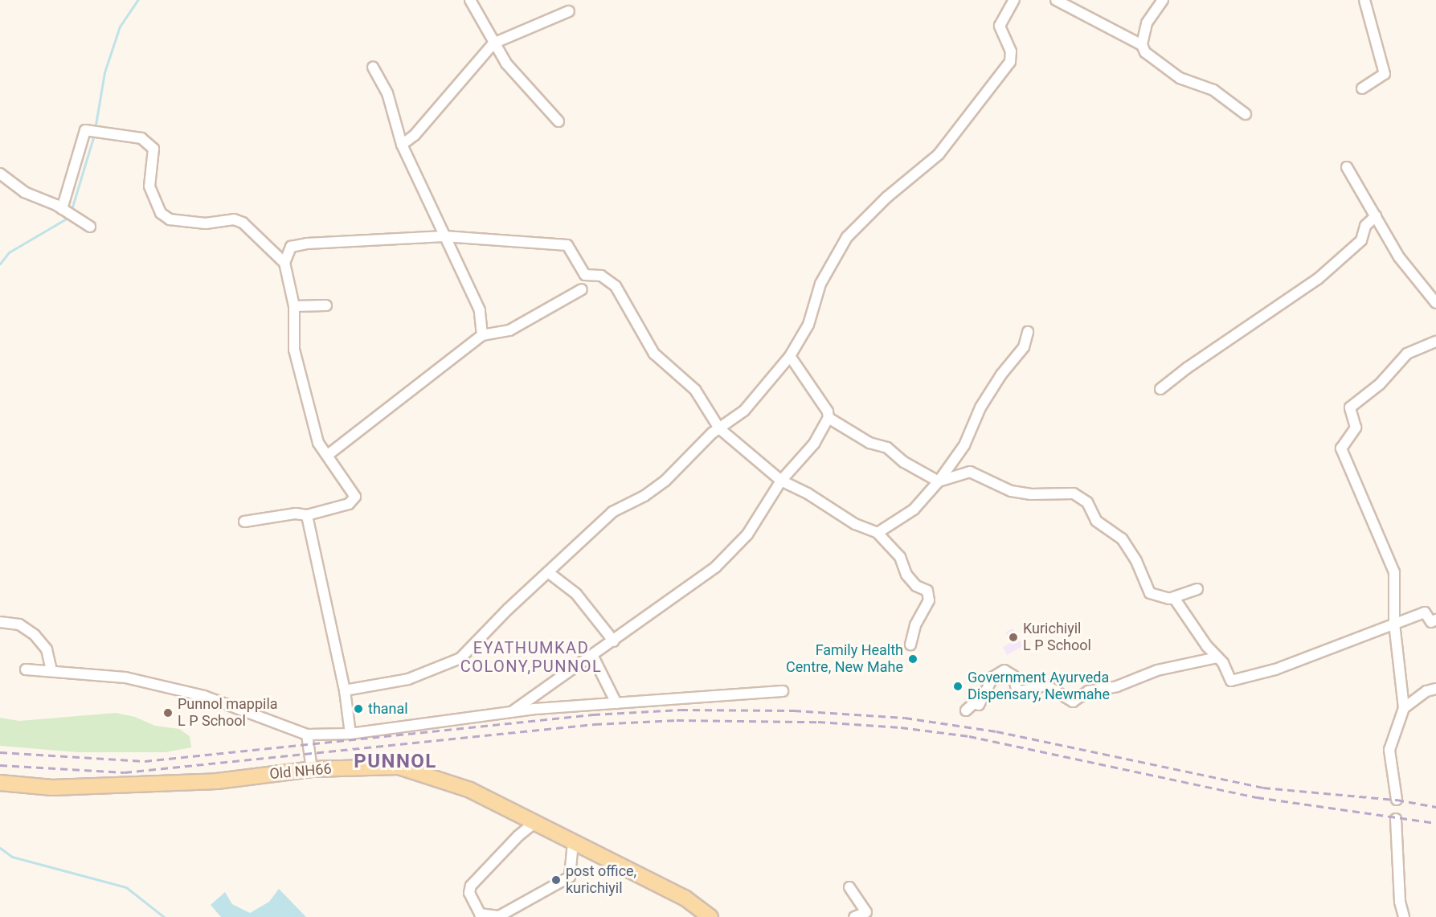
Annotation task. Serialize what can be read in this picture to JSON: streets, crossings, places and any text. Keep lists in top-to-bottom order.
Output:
{
  "streets": {
    "main road": ["Old NH66"]
  },
  "districts": ["EYATHUMKAD COLONY,PUNNOL", "PUNNOL"],
  "places": [
    "Kurichiyil L P School",
    "Family Health Centre, New Mahe",
    "Government Ayurveda Dispensary, Newmahe",
    "thanal",
    "Punnol mappila L P School",
    "post office, kurichiyil"
  ]
}
